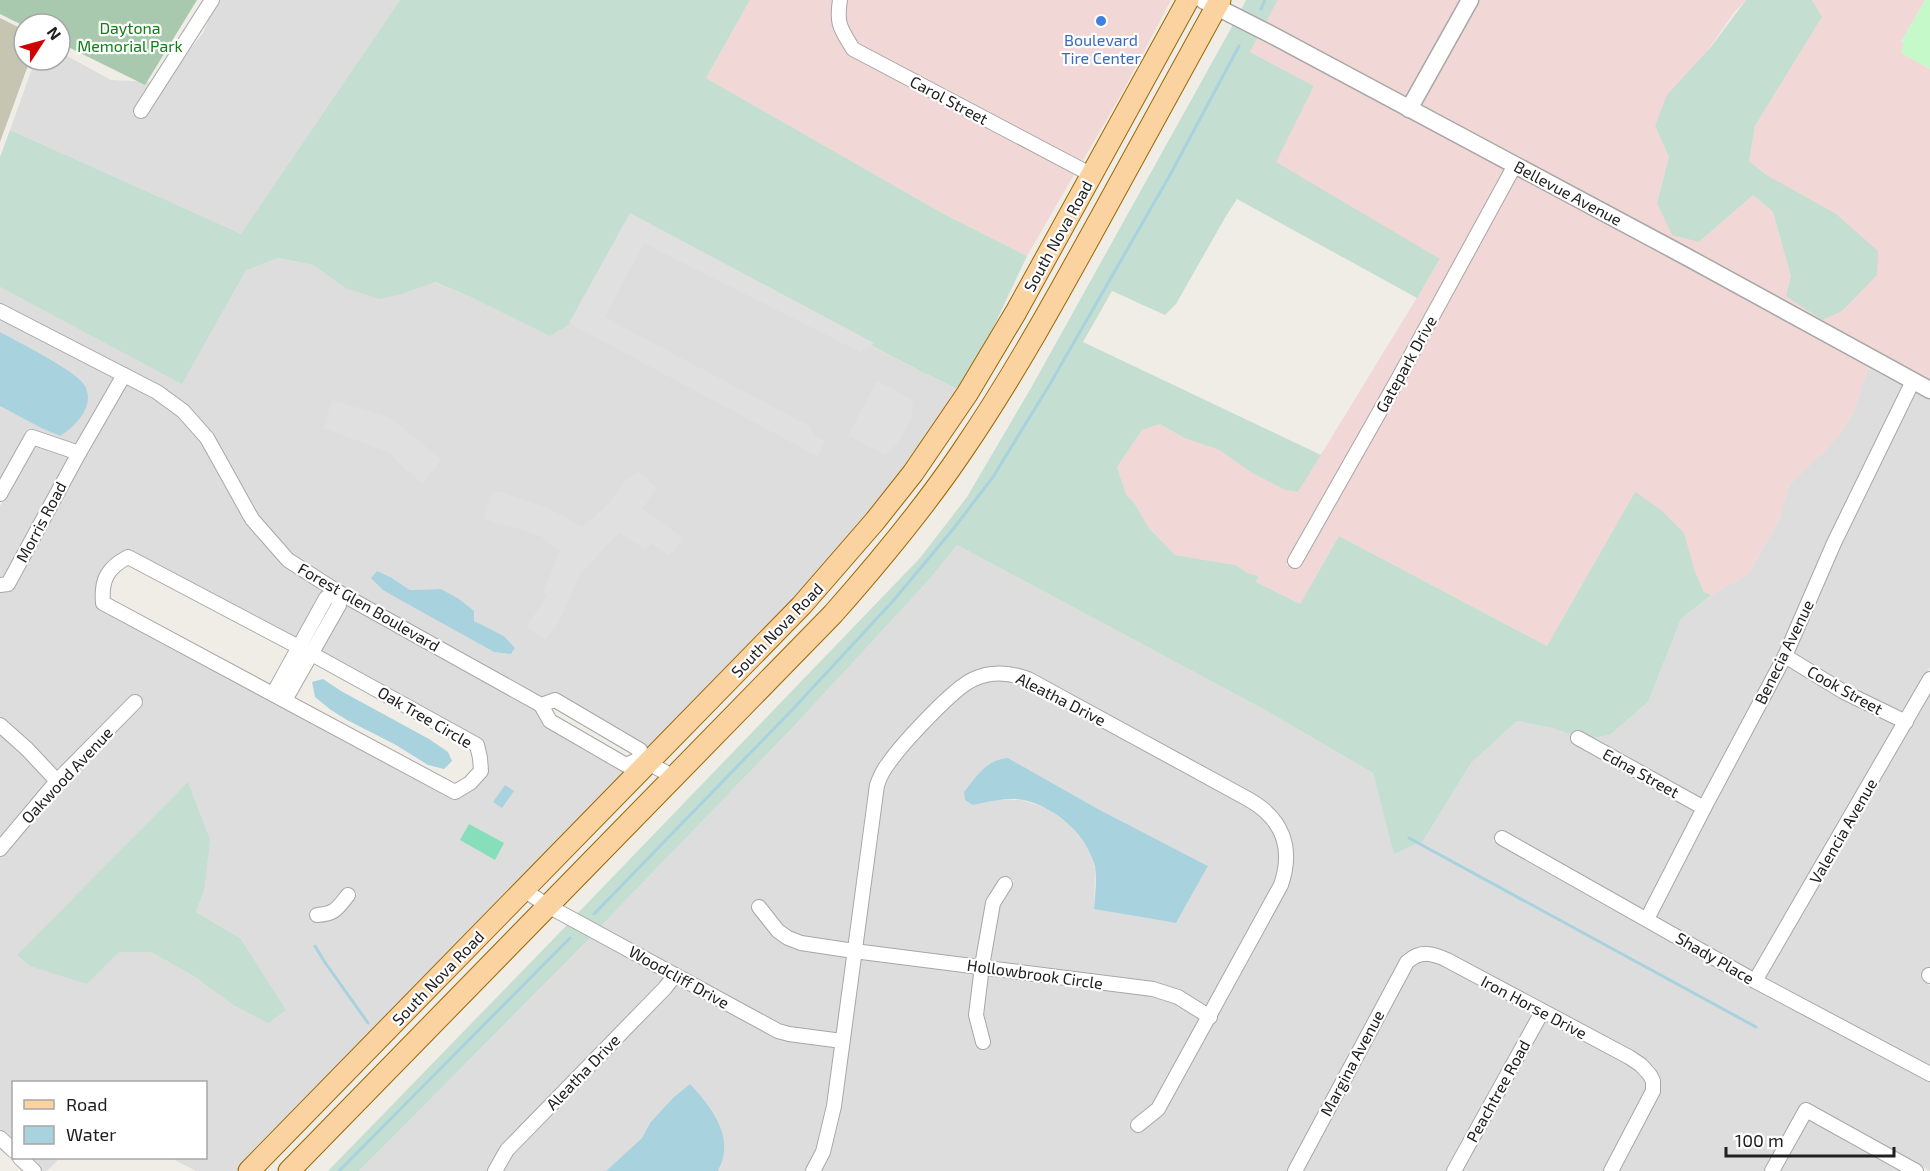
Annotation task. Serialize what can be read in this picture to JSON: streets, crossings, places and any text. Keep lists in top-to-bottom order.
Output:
{
  "streets": {
    "main road": ["South Nova Road"],
    "street": [
      "Carol Street",
      "Bellevue Avenue",
      "Gatepark Drive",
      "Morris Road",
      "Forest Glen Boulevard",
      "Benecia Avenue",
      "Cook Street",
      "Aleatha Drive",
      "Oak Tree Circle",
      "Edna Street",
      "Oakwood Avenue",
      "Valencia Avenue",
      "Shady Place",
      "Hollowbrook Circle",
      "Woodcliff Drive",
      "Iron Horse Drive",
      "Margina Avenue",
      "Peachtree Road"
    ]
  },
  "crossings": [
    ["Carol Street", "South Nova Road"],
    ["Bellevue Avenue", "South Nova Road"],
    ["Bellevue Avenue", "Gatepark Drive"],
    ["Bellevue Avenue", "Benecia Avenue"],
    ["South Nova Road", "Forest Glen Boulevard"],
    ["South Nova Road", "Woodcliff Drive"],
    ["Morris Road", "Forest Glen Boulevard"],
    ["Benecia Avenue", "Cook Street"],
    ["Benecia Avenue", "Edna Street"],
    ["Benecia Avenue", "Shady Place"],
    ["Cook Street", "Valencia Avenue"],
    ["Aleatha Drive", "Hollowbrook Circle"],
    ["Aleatha Drive", "Woodcliff Drive"],
    ["Valencia Avenue", "Shady Place"],
    ["Iron Horse Drive", "Margina Avenue"],
    ["Iron Horse Drive", "Peachtree Road"]
  ],
  "parks": ["Daytona Memorial Park"],
  "places": ["Boulevard Tire Center"],
  "legend": ["Road", "Water"],
  "scale_bar": "100 m",
  "north": "top right"
}
